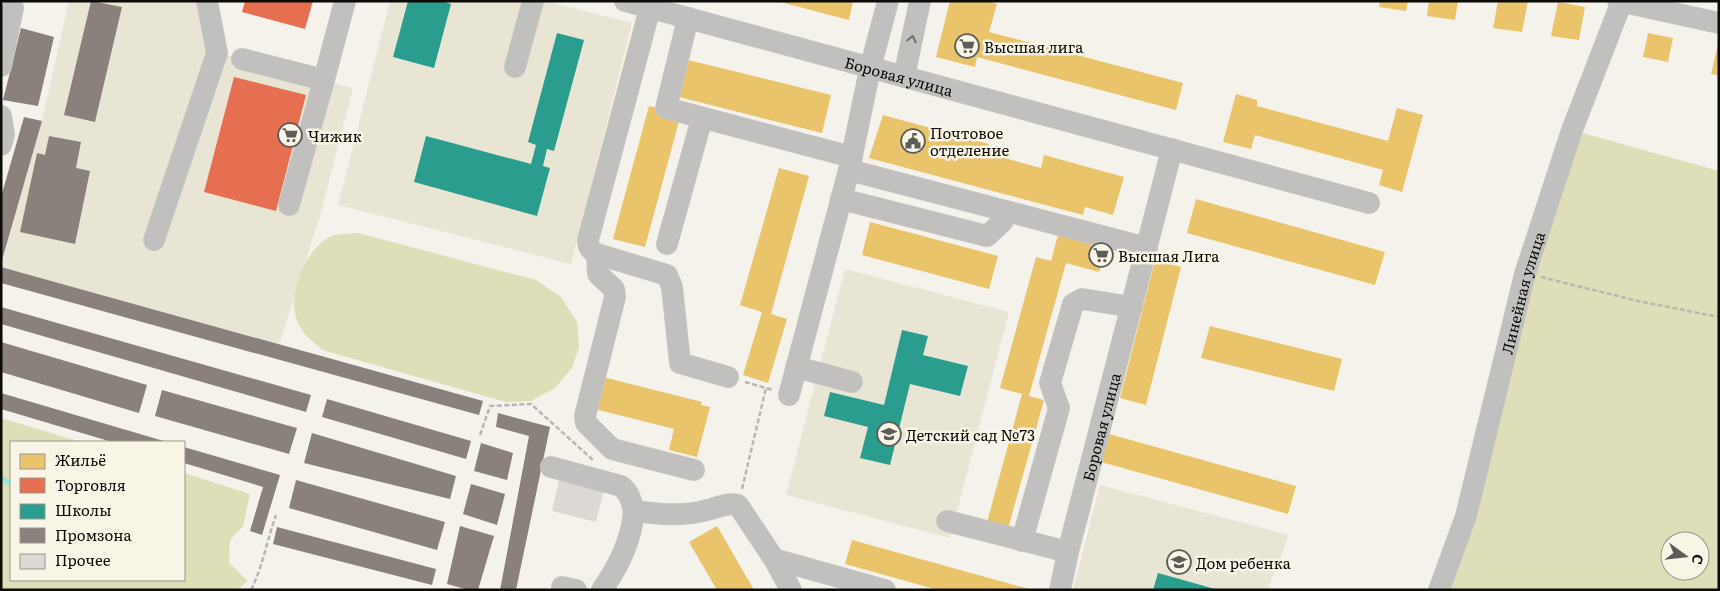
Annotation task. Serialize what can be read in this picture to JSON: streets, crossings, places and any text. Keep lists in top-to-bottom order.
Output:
{
  "streets": {
    "street": ["Боровая улица", "Линейная улица"]
  },
  "places": {
    "supermarket": ["Высшая лига", "Чижик", "Высшая Лига"],
    "public building": ["Почтовое отделение"],
    "school or university": ["Детский сад №73", "Дом ребенка"]
  },
  "legend": [
    "Жильё",
    "Торговля",
    "Школы",
    "Промзона",
    "Прочее"
  ],
  "north": "right"
}
